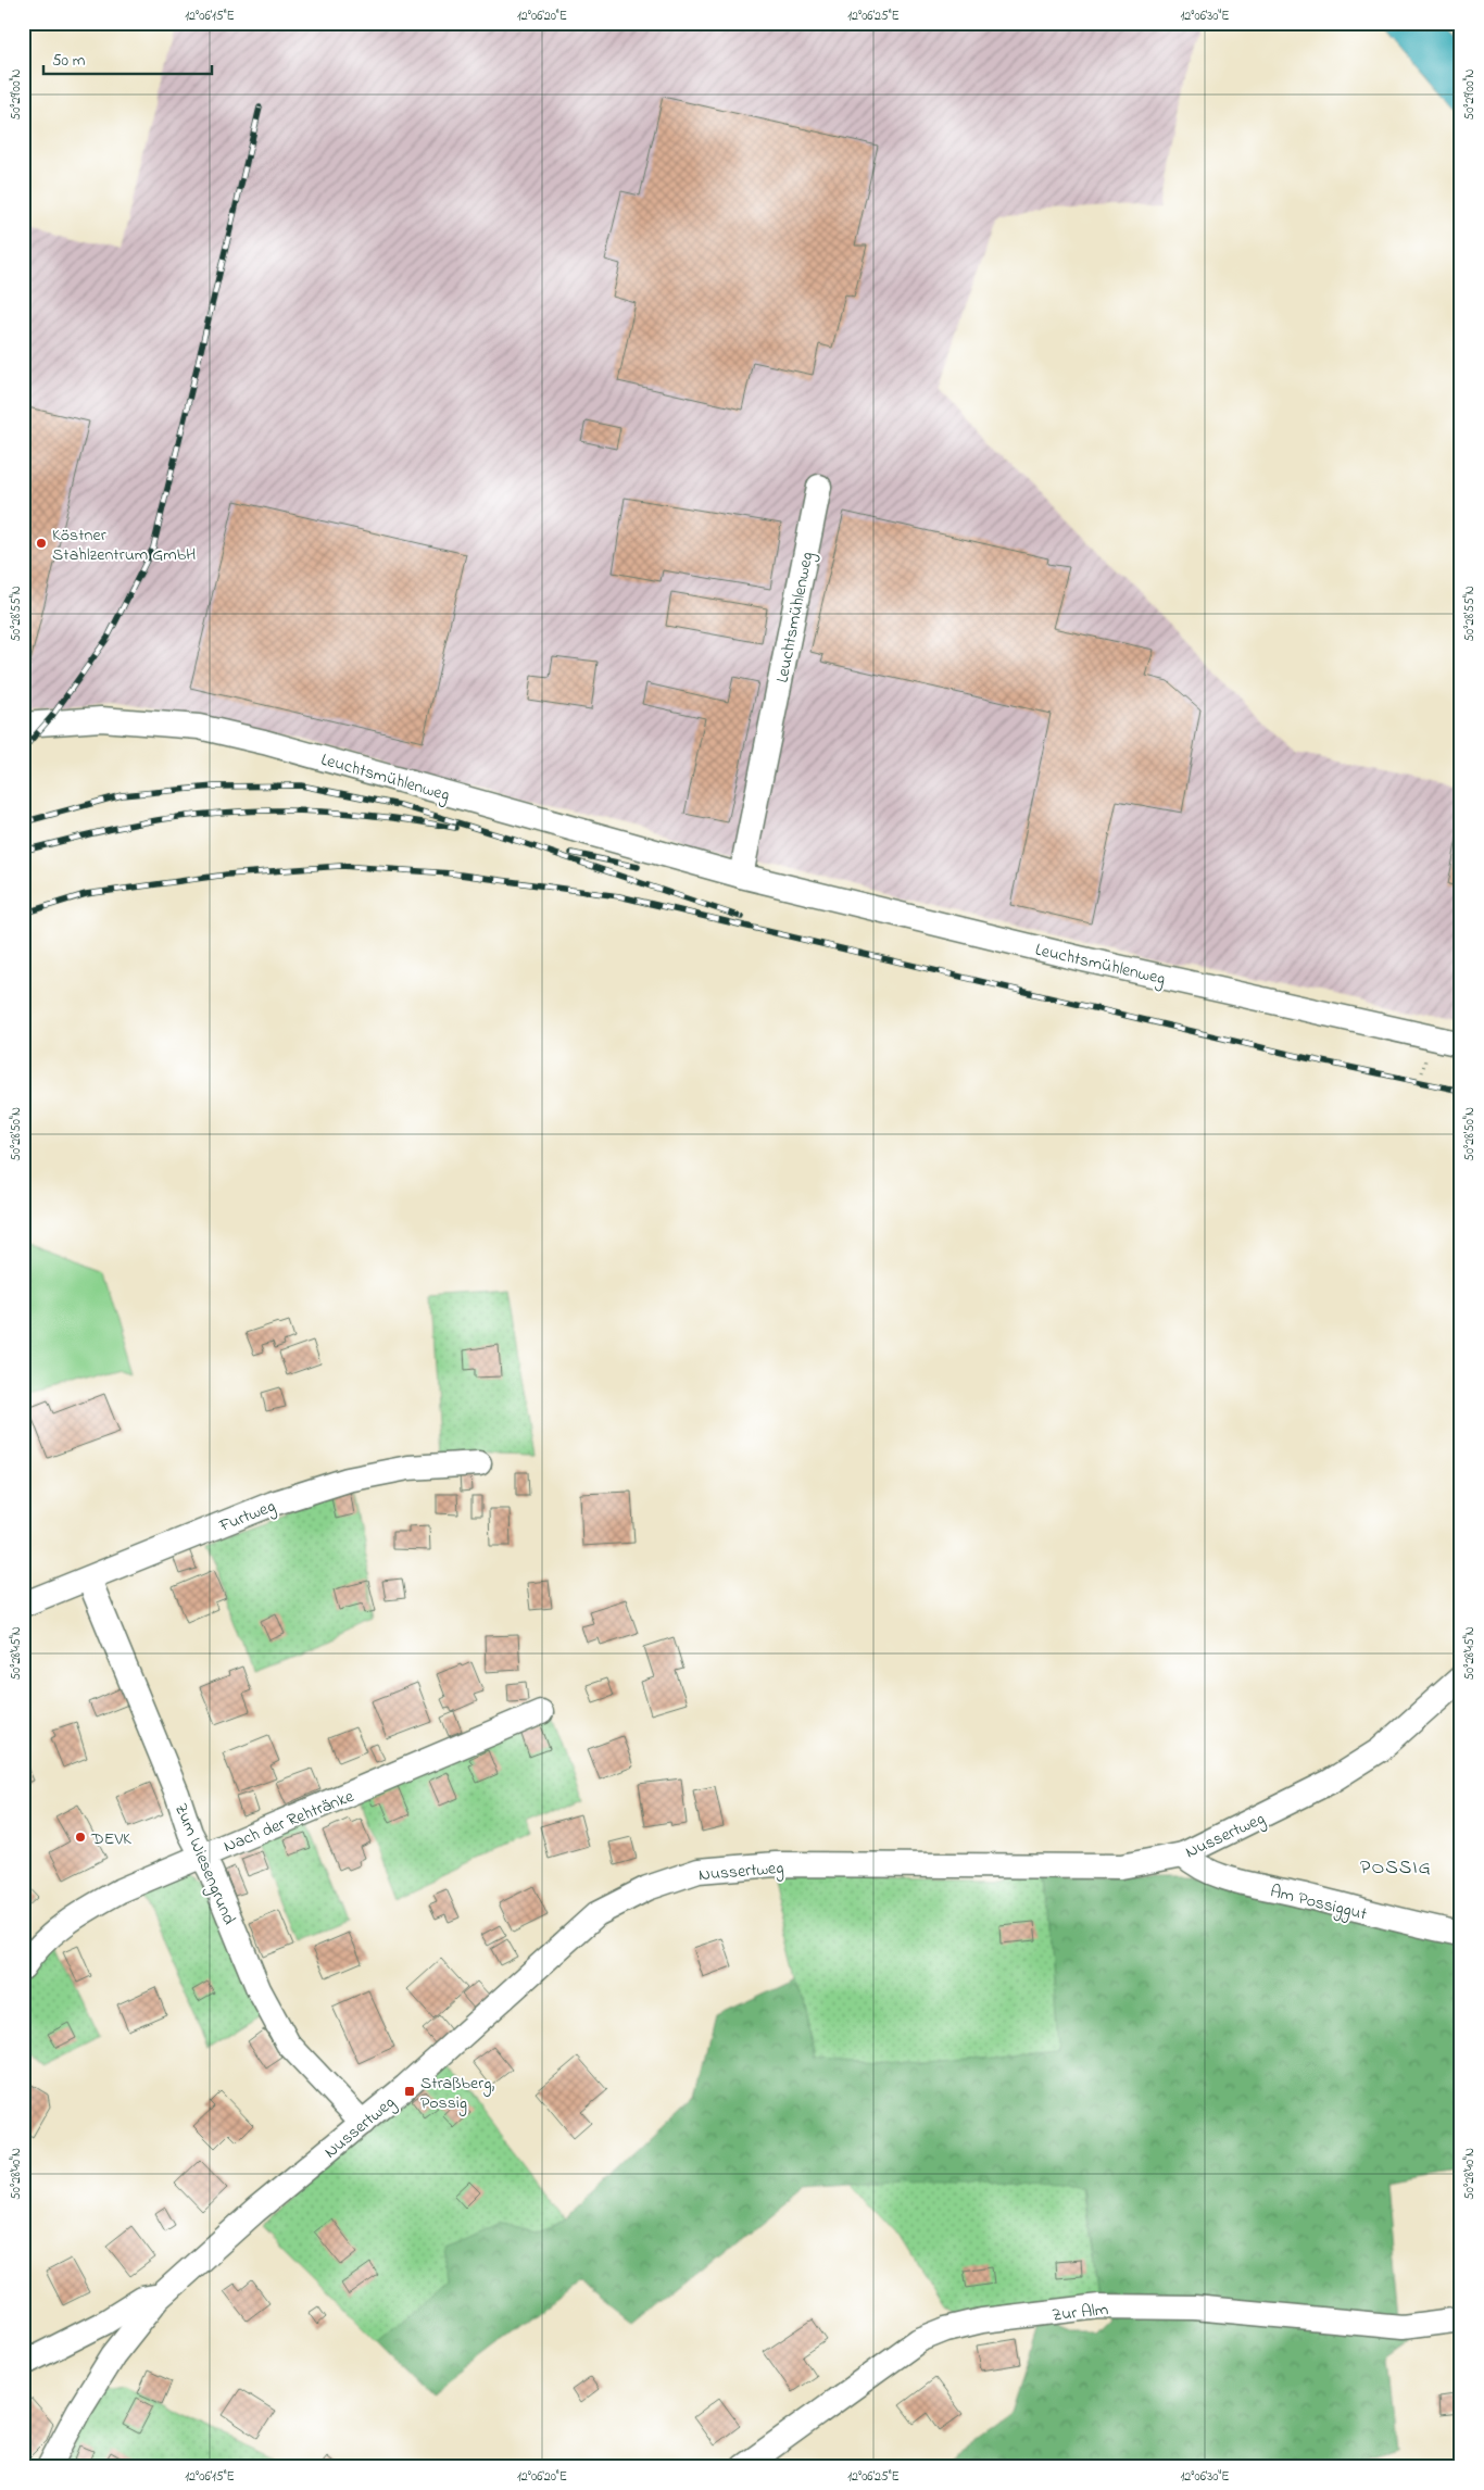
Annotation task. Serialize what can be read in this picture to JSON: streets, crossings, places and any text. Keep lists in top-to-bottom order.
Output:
{
  "streets": {
    "street": [
      "Leuchtsmühlenweg",
      "Furtweg",
      "Nach der Rehtränke",
      "Nussertweg",
      "Zum Wiesengrund",
      "Am Possiggut",
      "Zur Alm"
    ]
  },
  "crossings": [
    ["Furtweg", "Zum Wiesengrund"],
    ["Nach der Rehtränke", "Zum Wiesengrund"],
    ["Nussertweg", "Zum Wiesengrund"],
    ["Nussertweg", "Am Possiggut"]
  ],
  "districts": ["POSSIG"],
  "places": {
    "other": ["Köstner Stahlzentrum GmbH", "DEVK"],
    "transit": ["Straßberg, Possig"]
  },
  "scale_bar": "50 m",
  "coordinates": [
    "12°06'15\"E",
    "12°06'20\"E",
    "12°06'25\"E",
    "12°06'30\"E",
    "50°29'00\"N",
    "50°28'55\"N",
    "50°28'50\"N",
    "50°28'45\"N",
    "50°28'40\"N"
  ]
}
